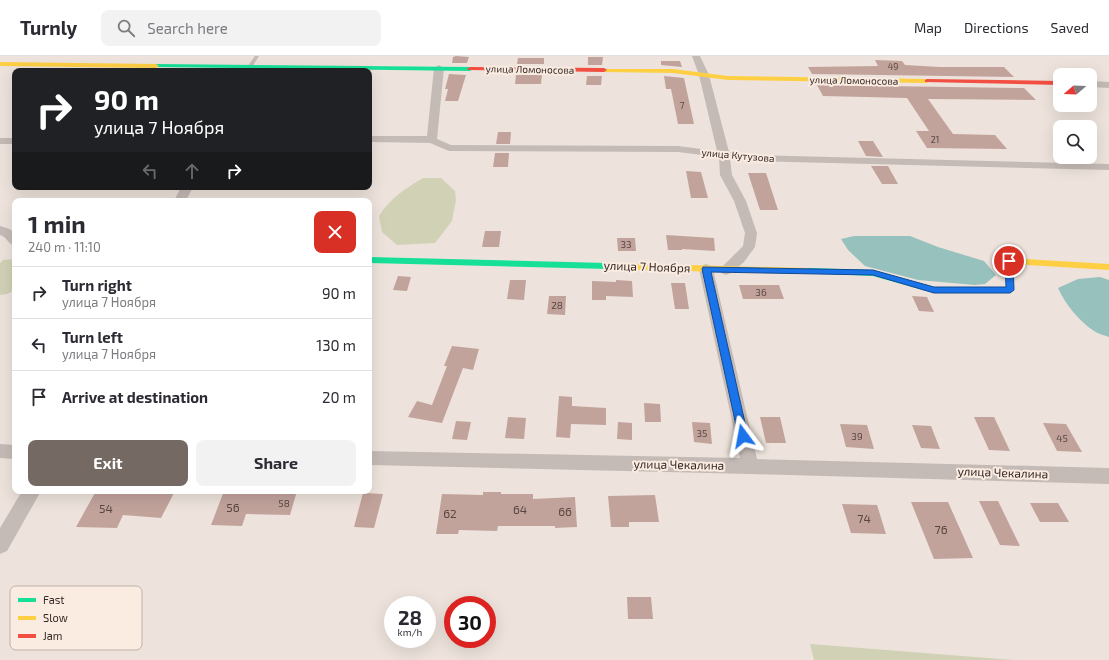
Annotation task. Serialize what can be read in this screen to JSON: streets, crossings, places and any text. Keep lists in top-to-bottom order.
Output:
{
  "streets": {
    "street": [
      "улица Ломоносова",
      "улица Кутузова",
      "улица 7 Ноября",
      "улица Чекалина"
    ]
  },
  "house_numbers": [
    "49",
    "7",
    "21",
    "33",
    "36",
    "28",
    "35",
    "39",
    "45",
    "58",
    "56",
    "54",
    "64",
    "66",
    "62",
    "74",
    "76"
  ],
  "legend": ["Fast", "Slow", "Jam"],
  "north": "left",
  "page": {
    "header": "Turnly",
    "search": "Search here",
    "nav": ["Map", "Directions", "Saved"],
    "turn": ["90 m", "улица 7 Ноября"],
    "heading": ["1 min", "240 m · 11:10"],
    "list": [
      {
        "name": "Turn right",
        "note": "улица 7 Ноября",
        "value": "90 m"
      },
      {
        "name": "Turn left",
        "note": "улица 7 Ноября",
        "value": "130 m"
      },
      {
        "name": "Arrive at destination",
        "value": "20 m"
      }
    ],
    "buttons": ["Exit", "Share"],
    "speed": "28 km/h",
    "limit": "30"
  }
}
